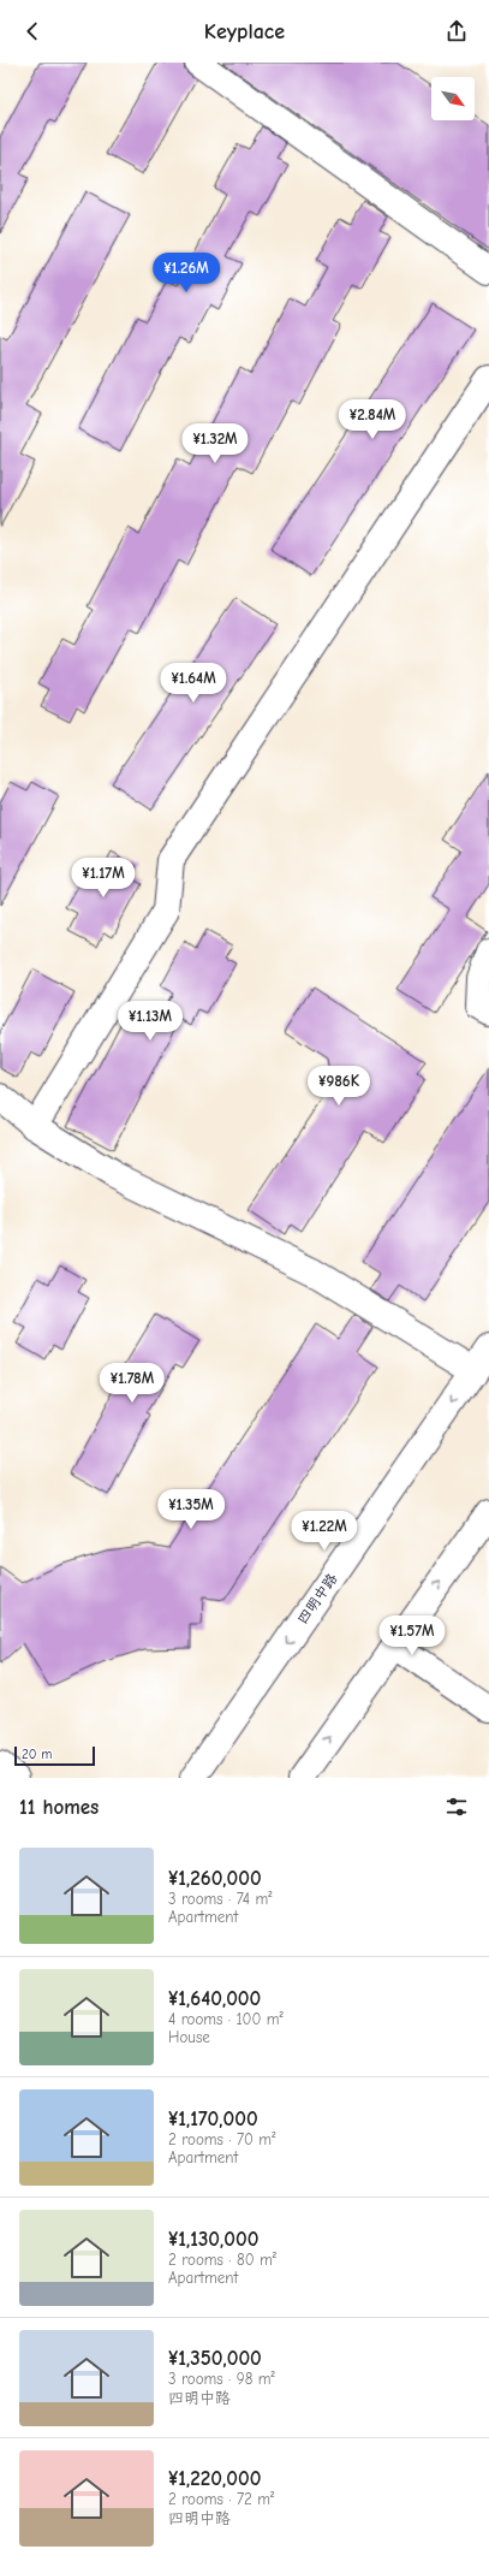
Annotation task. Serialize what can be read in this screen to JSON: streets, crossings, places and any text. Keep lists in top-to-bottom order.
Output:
{
  "streets": {
    "main road": ["四明中路"]
  },
  "scale_bar": "20 m",
  "north": "bottom right",
  "page": {
    "header": "Keyplace",
    "price": [
      "¥1.26M",
      "¥2.84M",
      "¥1.32M",
      "¥1.64M",
      "¥1.17M",
      "¥1.13M",
      "¥986K",
      "¥1.78M",
      "¥1.35M",
      "¥1.22M",
      "¥1.57M"
    ],
    "scale": "20 m",
    "heading": "11 homes",
    "list": [
      {
        "name": "¥1,260,000",
        "note": "3 rooms · 74 m² · Apartment"
      },
      {
        "name": "¥1,640,000",
        "note": "4 rooms · 100 m² · House"
      },
      {
        "name": "¥1,170,000",
        "note": "2 rooms · 70 m² · Apartment"
      },
      {
        "name": "¥1,130,000",
        "note": "2 rooms · 80 m² · Apartment"
      },
      {
        "name": "¥1,350,000",
        "note": "3 rooms · 98 m² · 四明中路"
      },
      {
        "name": "¥1,220,000",
        "note": "2 rooms · 72 m² · 四明中路"
      }
    ]
  }
}
